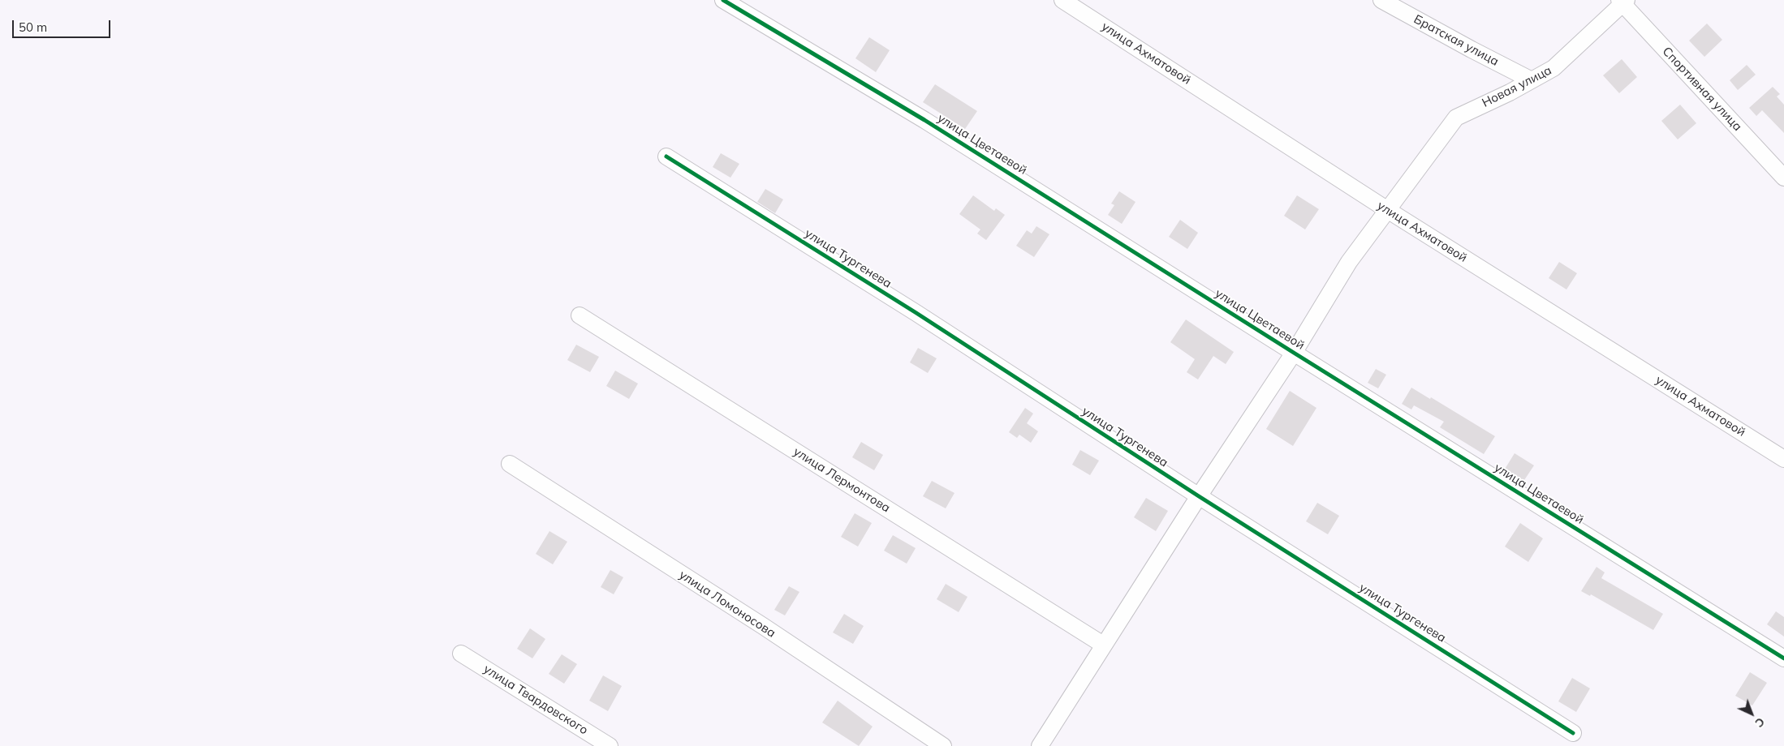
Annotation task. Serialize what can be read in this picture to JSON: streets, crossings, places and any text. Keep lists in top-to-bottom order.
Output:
{
  "streets": {
    "street": [
      "Братская улица",
      "улица Ахматовой",
      "Новая улица",
      "Спортивная улица",
      "улица Цветаевой",
      "улица Тургенева",
      "улица Лермонтова",
      "улица Ломоносова",
      "улица Твардовского"
    ]
  },
  "crossings": [
    ["Братская улица", "Новая улица"],
    ["улица Ахматовой", "Новая улица"],
    ["Новая улица", "Спортивная улица"]
  ],
  "scale_bar": "50 m",
  "north": "bottom right"
}
